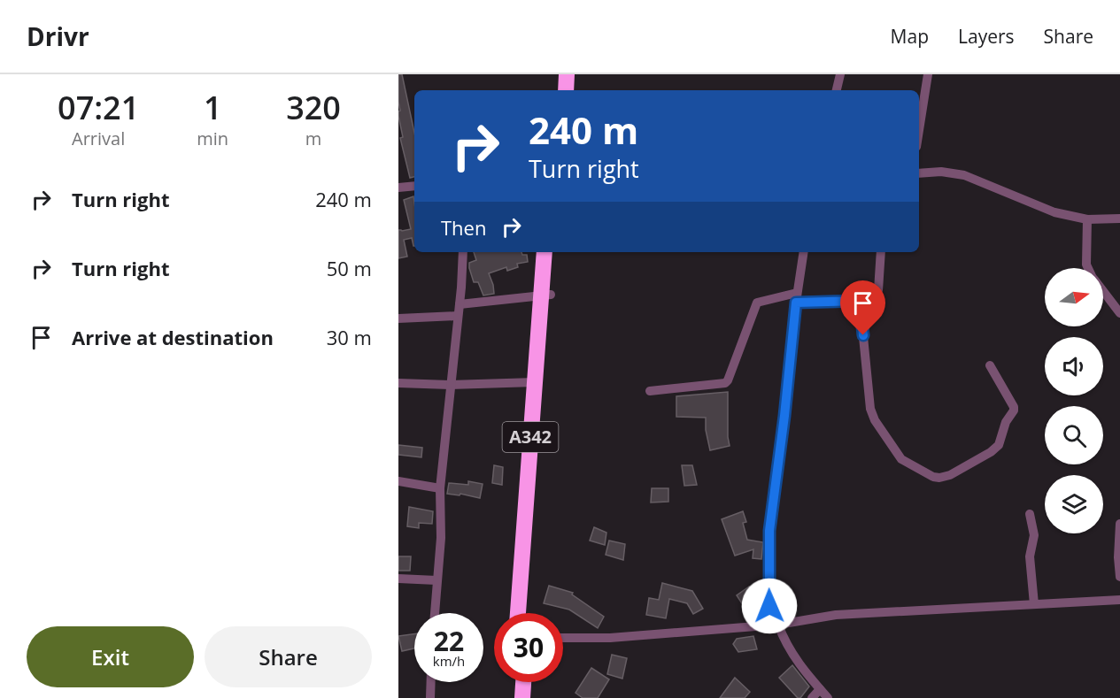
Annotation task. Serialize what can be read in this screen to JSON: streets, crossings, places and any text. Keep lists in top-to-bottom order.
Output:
{
  "streets": {
    "highway": ["A342"]
  },
  "north": "right",
  "page": {
    "header": "Drivr",
    "nav": ["Map", "Layers", "Share"],
    "eta": [
      "07:21",
      "Arrival",
      "1",
      "min",
      "320",
      "m"
    ],
    "turn": ["240 m", "Turn right"],
    "list": [
      {
        "name": "Turn right",
        "value": "240 m"
      },
      {
        "name": "Turn right",
        "value": "50 m"
      },
      {
        "name": "Arrive at destination",
        "value": "30 m"
      }
    ],
    "then": "Then",
    "speed": "22 km/h",
    "limit": "30",
    "buttons": ["Exit", "Share"]
  }
}
